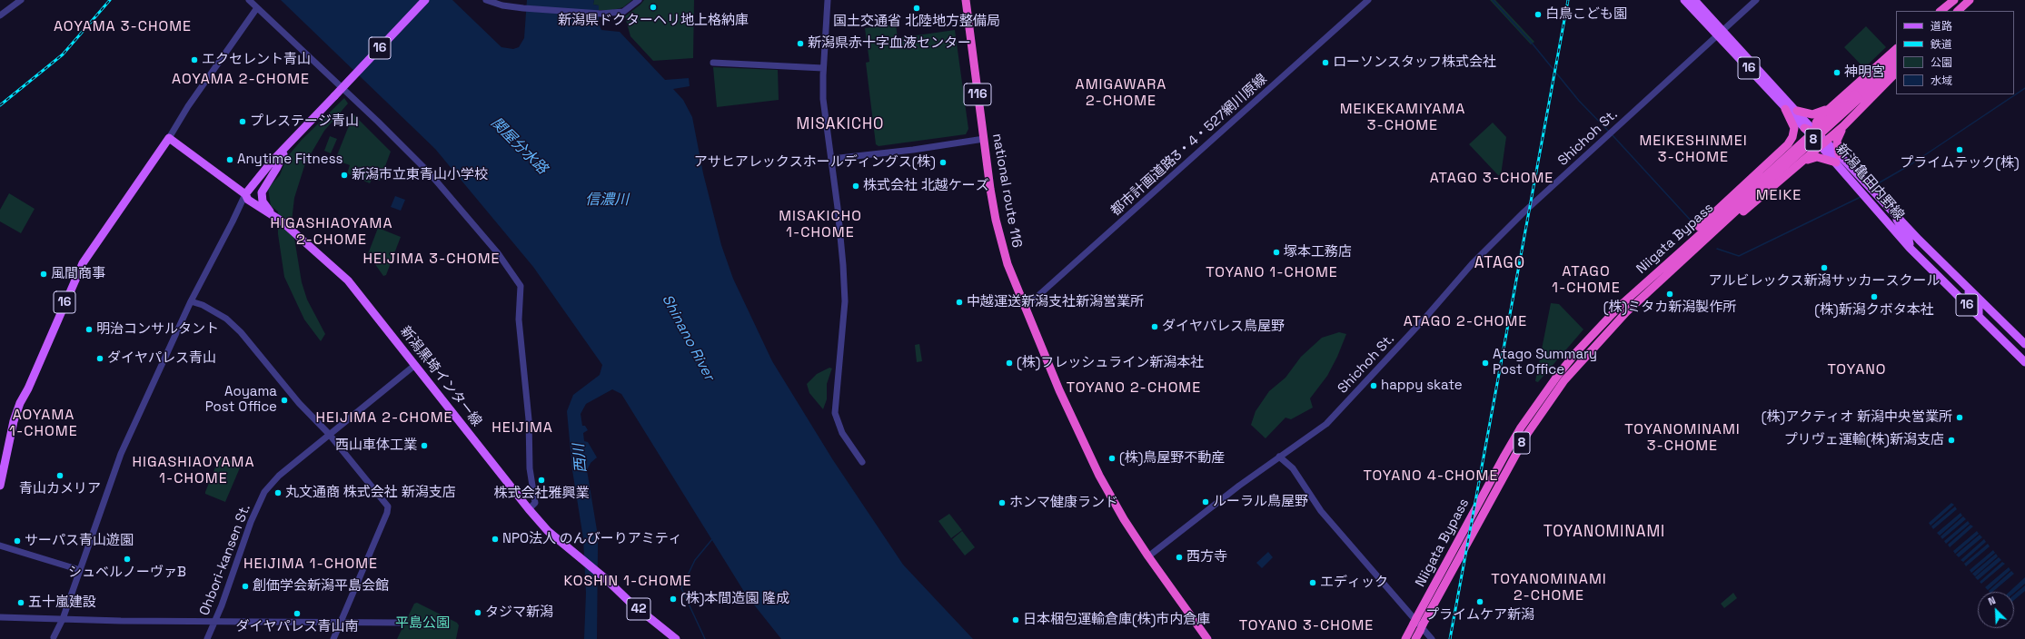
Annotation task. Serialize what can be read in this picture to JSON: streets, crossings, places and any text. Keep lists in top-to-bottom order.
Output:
{
  "streets": {
    "highway": [
      "116",
      "8",
      "national route 116",
      "Niigata Bypass"
    ],
    "main road": [
      "16",
      "新潟亀田内野線",
      "新潟黒埼インター線",
      "42"
    ],
    "street": ["Shichoh St.", "都市計画道路3・4・527網川原線", "Ohbori-kansen St."]
  },
  "crossings": [
    ["16", "Shichoh St."],
    ["16", "新潟黒埼インター線"],
    ["Shichoh St.", "national route 116"],
    ["都市計画道路3・4・527網川原線", "national route 116"],
    ["新潟黒埼インター線", "Ohbori-kansen St."]
  ],
  "districts": [
    "AOYAMA 3-CHOME",
    "AOYAMA 2-CHOME",
    "AMIGAWARA 2-CHOME",
    "MEIKEKAMIYAMA 3-CHOME",
    "MISAKICHO",
    "MEIKESHINMEI 3-CHOME",
    "ATAGO 3-CHOME",
    "MEIKE",
    "MISAKICHO 1-CHOME",
    "HIGASHIAOYAMA 2-CHOME",
    "HEIJIMA 3-CHOME",
    "ATAGO",
    "ATAGO 1-CHOME",
    "TOYANO 1-CHOME",
    "ATAGO 2-CHOME",
    "TOYANO",
    "TOYANO 2-CHOME",
    "AOYAMA 1-CHOME",
    "HEIJIMA 2-CHOME",
    "HEIJIMA",
    "TOYANOMINAMI 3-CHOME",
    "HIGASHIAOYAMA 1-CHOME",
    "TOYANO 4-CHOME",
    "TOYANOMINAMI",
    "HEIJIMA 1-CHOME",
    "TOYANOMINAMI 2-CHOME",
    "KOSHIN 1-CHOME",
    "TOYANO 3-CHOME"
  ],
  "water": [
    "関屋分水路",
    "信濃川",
    "Shinano River",
    "西川"
  ],
  "parks": ["平島公園"],
  "places": [
    "新潟県ドクターヘリ地上格納庫",
    "国土交通省 北陸地方整備局",
    "白鳥こども園",
    "新潟県赤十字血液センター",
    "エクセレント青山",
    "ローソンスタッフ株式会社",
    "神明宮",
    "プレステージ青山",
    "プライムテック(株)",
    "Anytime Fitness",
    "アサヒアレックスホールディングス(株)",
    "新潟市立東青山小学校",
    "株式会社 北越ケーズ",
    "塚本工務店",
    "アルビレックス新潟サッカースクール",
    "風間商事",
    "(株)ミタカ新潟製作所",
    "(株)新潟クボタ本社",
    "中越運送新潟支社新潟営業所",
    "ダイヤパレス鳥屋野",
    "明治コンサルタント",
    "ダイヤパレス青山",
    "(株)フレッシュライン新潟本社",
    "Atago Summary Post Office",
    "happy skate",
    "Aoyama Post Office",
    "(株)アクティオ 新潟中央営業所",
    "プリヴェ運輸(株)新潟支店",
    "西山車体工業",
    "(株)鳥屋野不動産",
    "青山カメリア",
    "株式会社雅興業",
    "丸文通商 株式会社 新潟支店",
    "ルーラル鳥屋野",
    "ホンマ健康ランド",
    "NPO法人 のんびーりアミティ",
    "サーパス青山遊園",
    "西方寺",
    "シュベルノーヴァB",
    "エディック",
    "創価学会新潟平島会館",
    "(株)本間造園 隆成",
    "プライムケア新潟",
    "五十嵐建設",
    "タジマ新潟",
    "ダイヤパレス青山南",
    "日本梱包運輸倉庫(株)市内倉庫"
  ],
  "legend": [
    "道路",
    "鉄道",
    "公園",
    "水域"
  ],
  "north": "top left"
}
